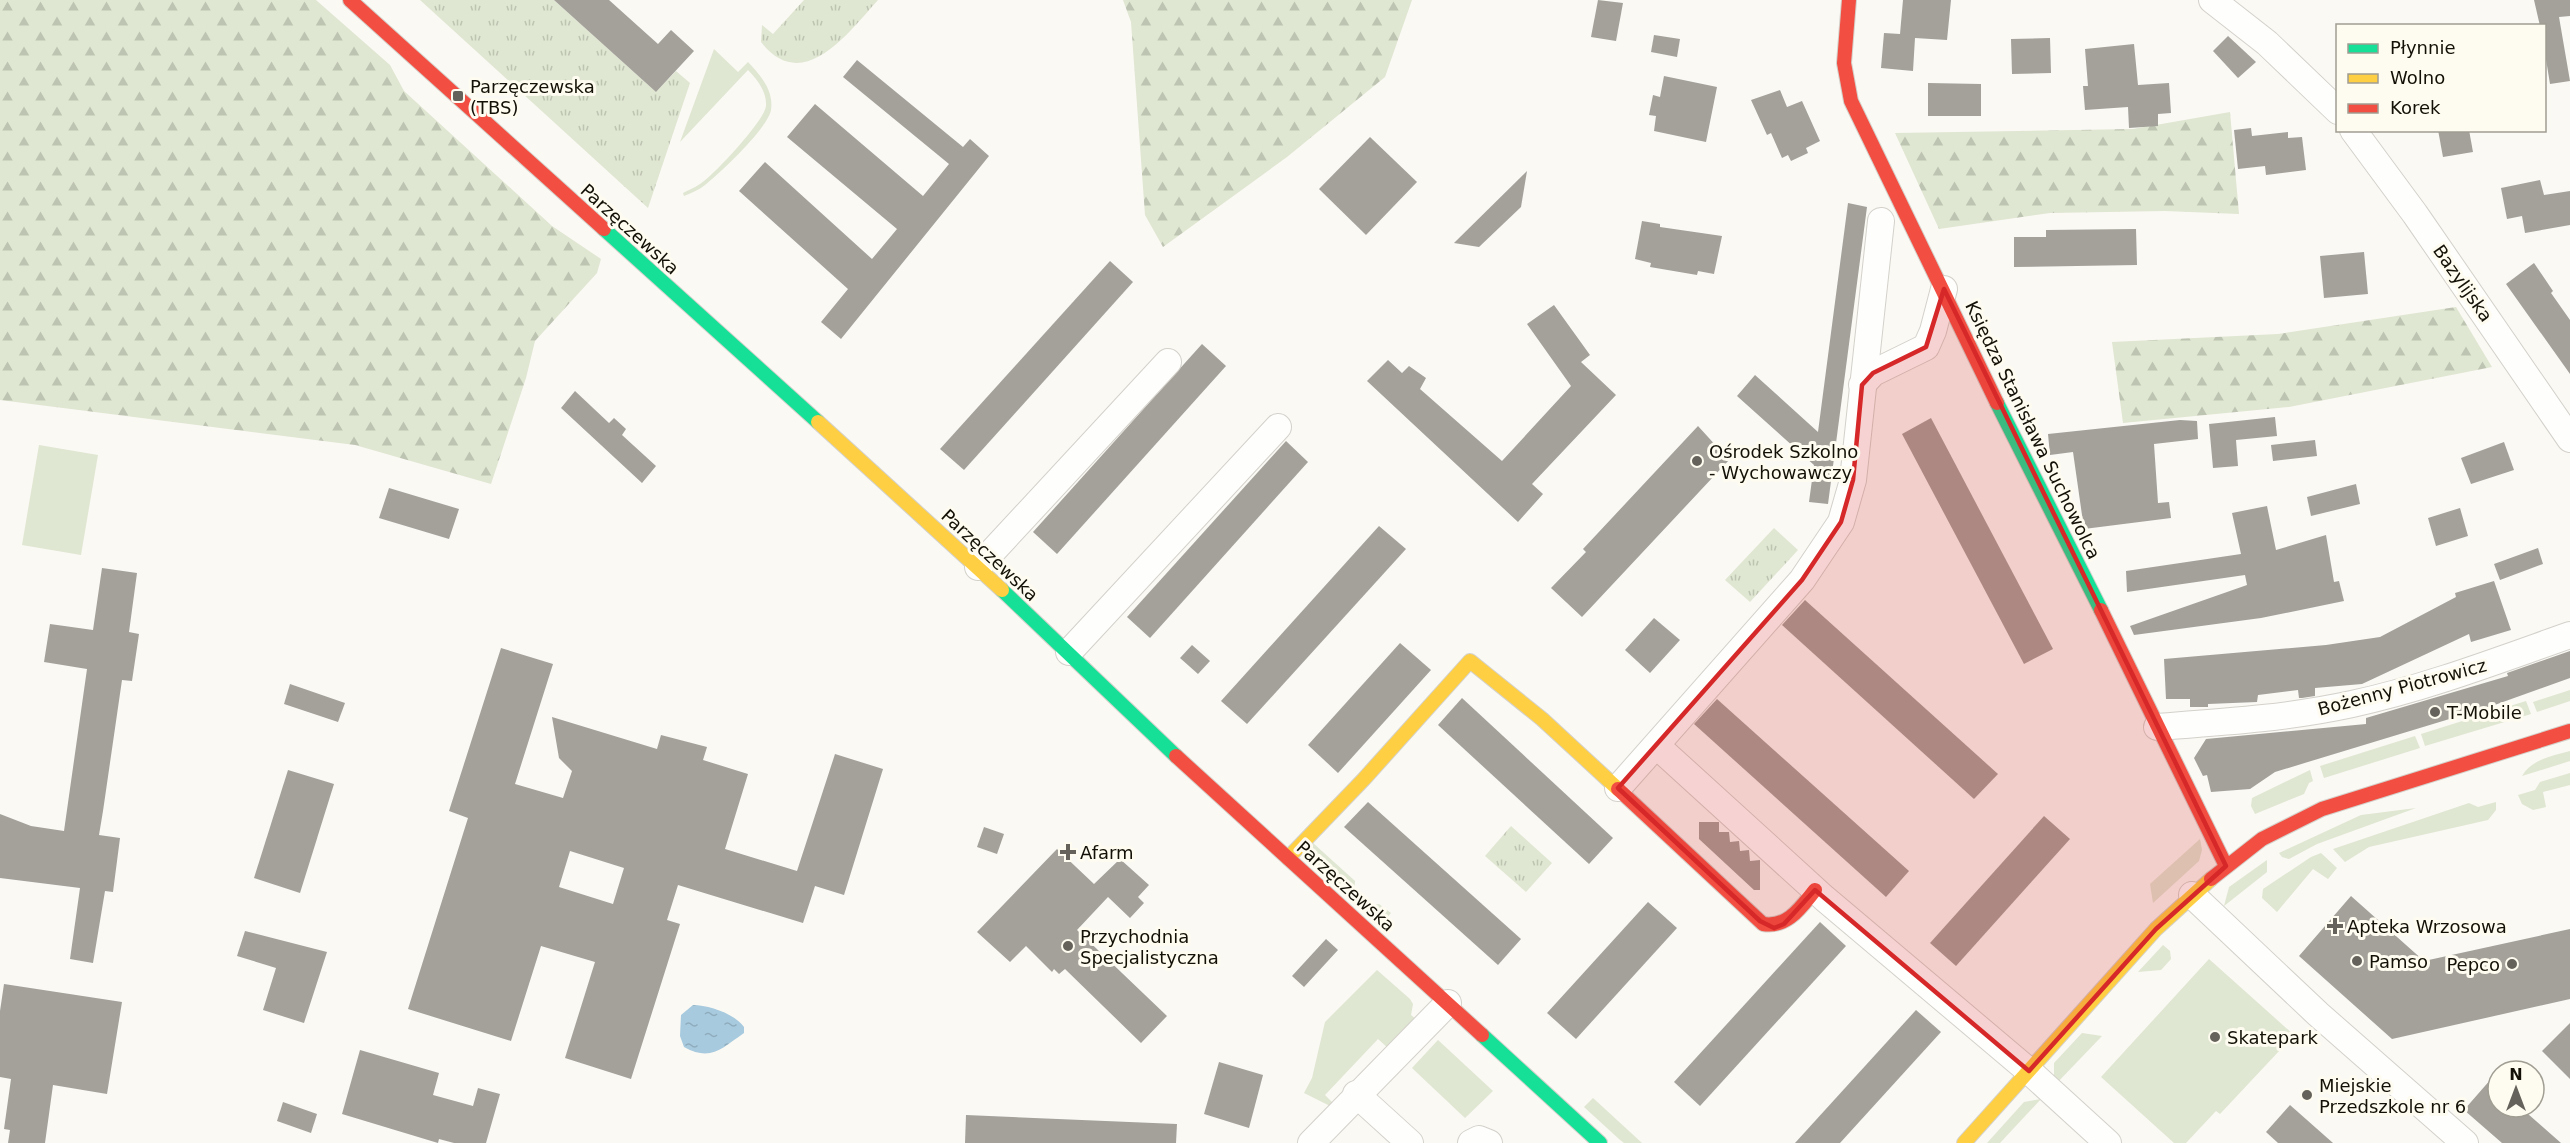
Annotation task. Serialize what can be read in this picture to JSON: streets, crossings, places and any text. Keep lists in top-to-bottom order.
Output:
{
  "streets": {
    "street": [
      "Parzęczewska",
      "Bazylijska",
      "Księdza Stanisława Suchowolca",
      "Bożenny Piotrowicz"
    ]
  },
  "crossings": [
    ["Księdza Stanisława Suchowolca", "Bożenny Piotrowicz"]
  ],
  "places": {
    "transit": ["Parzęczewska (TBS)"],
    "other": [
      "Ośrodek Szkolno - Wychowawczy",
      "T-Mobile",
      "Przychodnia Specjalistyczna",
      "Pamso",
      "Pepco",
      "Skatepark",
      "Miejskie Przedszkole nr 6"
    ],
    "health": ["Afarm", "Apteka Wrzosowa"]
  },
  "legend": ["Płynnie", "Wolno", "Korek"],
  "north": "top"
}
